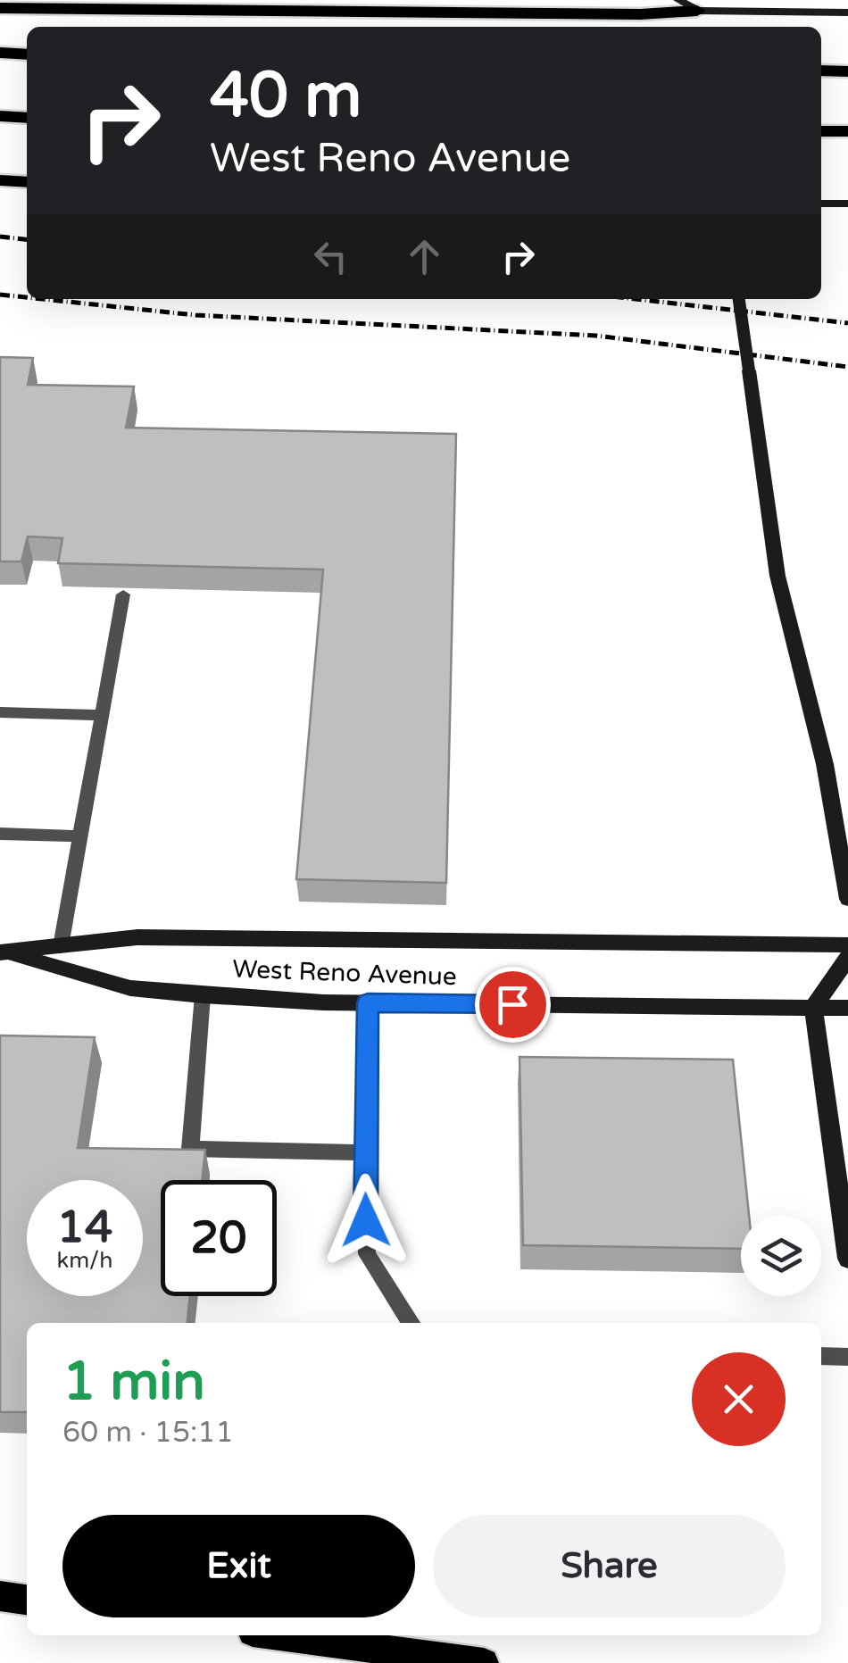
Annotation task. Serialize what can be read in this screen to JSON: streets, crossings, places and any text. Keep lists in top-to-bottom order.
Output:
{
  "streets": {
    "main road": ["West Reno Avenue"]
  },
  "page": {
    "turn": ["40 m", "West Reno Avenue"],
    "speed": "14 km/h",
    "limit": "20",
    "heading": ["1 min", "60 m · 15:11"],
    "buttons": ["Exit", "Share"]
  }
}
